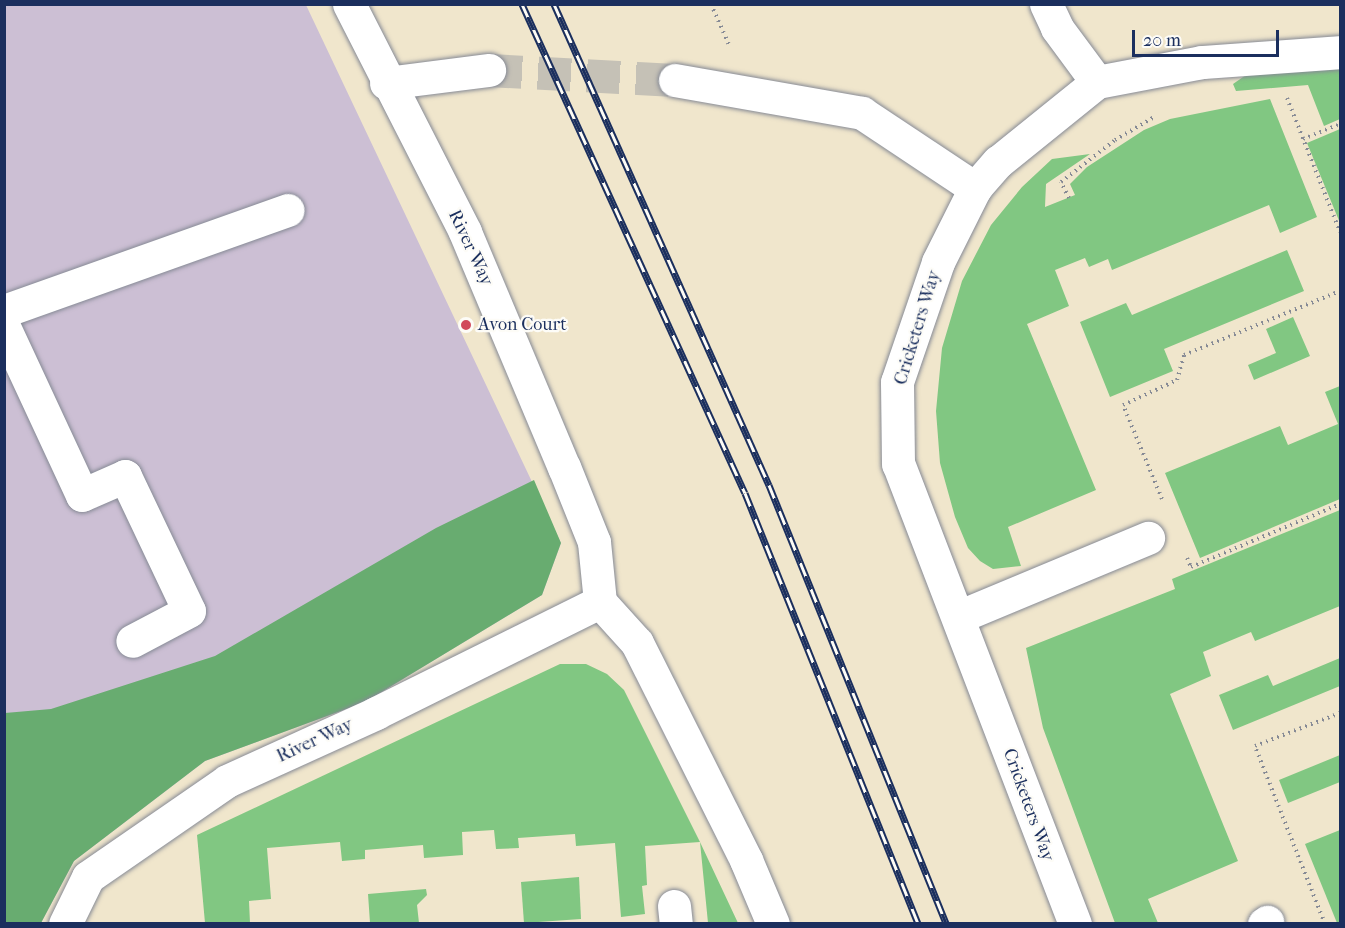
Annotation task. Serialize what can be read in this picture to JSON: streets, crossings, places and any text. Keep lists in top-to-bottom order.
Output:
{
  "streets": {
    "street": ["River Way", "Cricketers Way"]
  },
  "places": ["Avon Court"],
  "scale_bar": "20 m"
}
